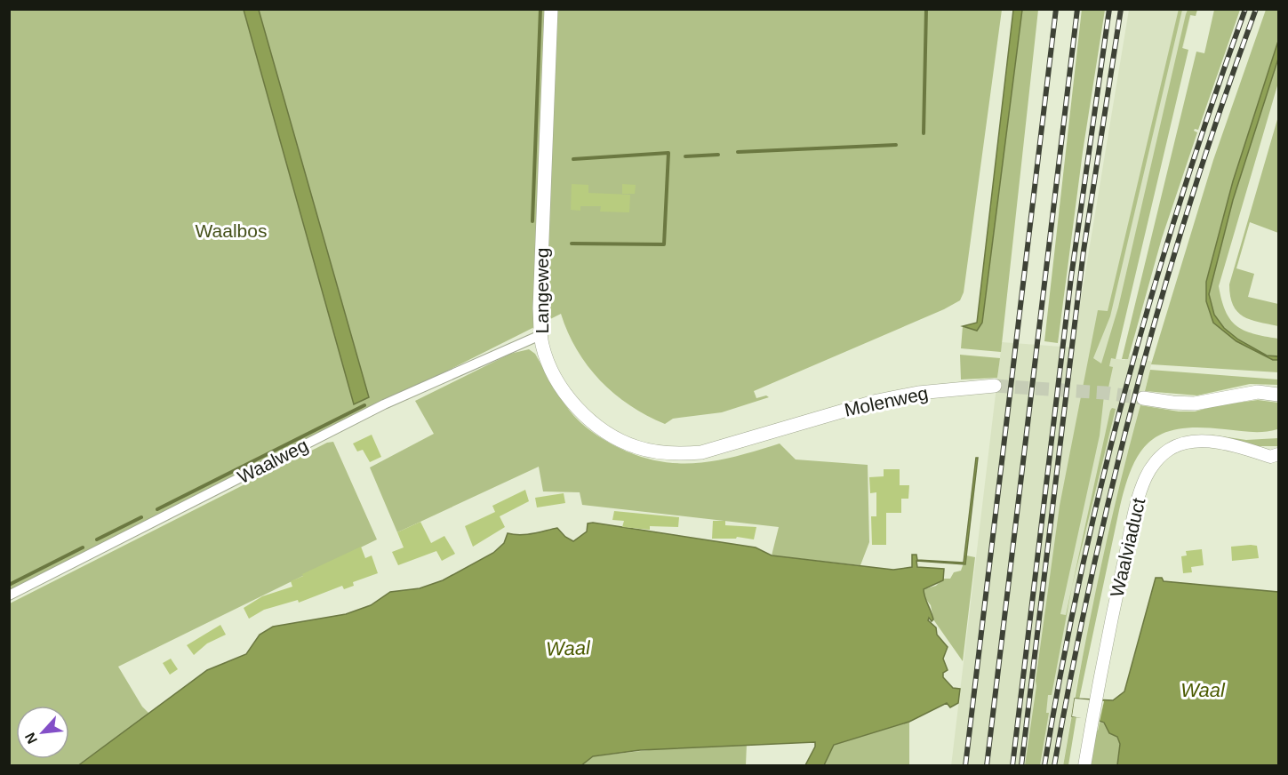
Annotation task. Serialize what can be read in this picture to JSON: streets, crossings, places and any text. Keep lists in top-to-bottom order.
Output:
{
  "streets": {
    "main road": ["Langeweg", "Molenweg"],
    "street": ["Waalweg", "Waalviaduct"]
  },
  "crossings": [
    ["Langeweg", "Molenweg"],
    ["Langeweg", "Waalweg"]
  ],
  "water": ["Waal"],
  "parks": ["Waalbos"],
  "north": "bottom left"
}
